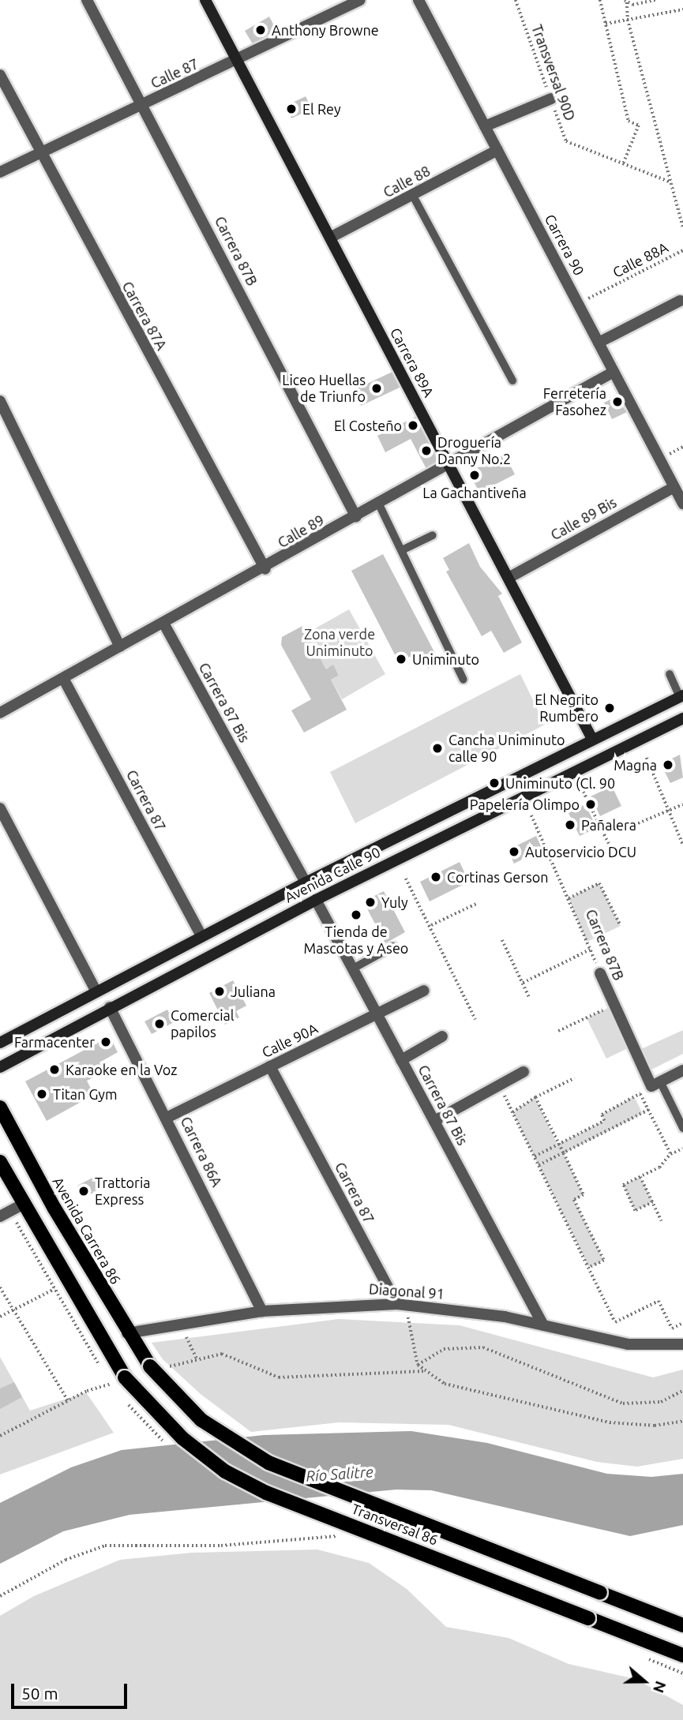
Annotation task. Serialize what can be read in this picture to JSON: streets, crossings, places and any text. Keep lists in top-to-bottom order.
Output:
{
  "streets": {
    "main road": [
      "Carrera 89A",
      "Avenida Calle 90",
      "Avenida Carrera 86",
      "Transversal 86"
    ],
    "street": [
      "Calle 87",
      "Calle 88",
      "Carrera 90",
      "Carrera 87B",
      "Carrera 87A",
      "Calle 89 Bis",
      "Calle 89",
      "Carrera 87 Bis",
      "Carrera 87",
      "Calle 90A",
      "Carrera 86A",
      "Diagonal 91"
    ],
    "path": ["Transversal 90D", "Calle 88A"]
  },
  "crossings": [
    ["Calle 87", "Carrera 87B"],
    ["Calle 87", "Carrera 87A"],
    ["Calle 87", "Carrera 89A"],
    ["Calle 88", "Carrera 90"],
    ["Calle 88", "Carrera 89A"],
    ["Carrera 90", "Calle 88A"],
    ["Carrera 90", "Calle 89 Bis"],
    ["Carrera 90", "Calle 89"],
    ["Carrera 87B", "Calle 89"],
    ["Carrera 87A", "Calle 89"],
    ["Carrera 89A", "Calle 89 Bis"],
    ["Carrera 89A", "Calle 89"],
    ["Carrera 89A", "Avenida Calle 90"],
    ["Calle 89", "Carrera 87 Bis"],
    ["Calle 89", "Carrera 87"],
    ["Carrera 87 Bis", "Avenida Calle 90"],
    ["Carrera 87 Bis", "Calle 90A"],
    ["Carrera 87 Bis", "Diagonal 91"],
    ["Carrera 87", "Avenida Calle 90"],
    ["Carrera 87", "Calle 90A"],
    ["Carrera 87", "Diagonal 91"],
    ["Avenida Calle 90", "Carrera 86A"],
    ["Calle 90A", "Carrera 86A"],
    ["Carrera 86A", "Diagonal 91"],
    ["Avenida Carrera 86", "Diagonal 91"],
    ["Avenida Carrera 86", "Transversal 86"]
  ],
  "water": ["Río Salitre"],
  "parks": ["Zona verde Uniminuto"],
  "places": [
    "Anthony Browne",
    "El Rey",
    "Liceo Huellas de Triunfo",
    "Ferretería Fasohez",
    "El Costeño",
    "Droguería Danny No.2",
    "La Gachantiveña",
    "Uniminuto",
    "El Negrito Rumbero",
    "Cancha Uniminuto calle 90",
    "Magna",
    "Uniminuto (Cl. 90",
    "Papelería Olimpo",
    "Pañalera",
    "Autoservicio DCU",
    "Cortinas Gerson",
    "Yuly",
    "Tienda de Mascotas y Aseo",
    "Juliana",
    "Comercial papilos",
    "Farmacenter",
    "Karaoke en la Voz",
    "Titan Gym",
    "Trattoria Express"
  ],
  "scale_bar": "50 m",
  "north": "right"
}
